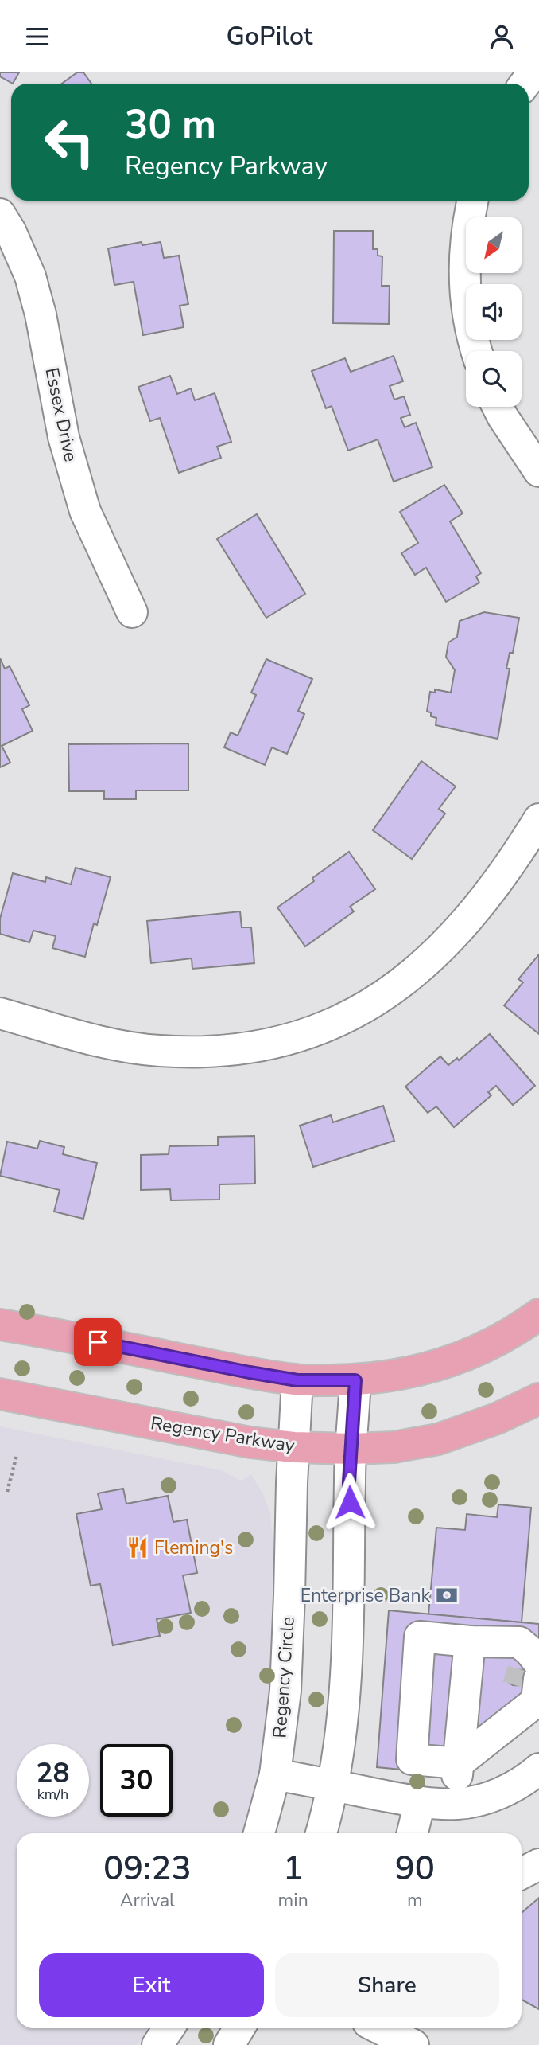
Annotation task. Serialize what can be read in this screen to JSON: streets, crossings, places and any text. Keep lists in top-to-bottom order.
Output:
{
  "streets": {
    "main road": ["Regency Parkway"],
    "street": ["Essex Drive", "Regency Circle"]
  },
  "crossings": [
    ["Regency Parkway", "Regency Circle"]
  ],
  "places": {
    "restaurant": ["Fleming's"],
    "bank": ["Enterprise Bank"]
  },
  "north": "bottom left",
  "page": {
    "header": "GoPilot",
    "turn": ["30 m", "Regency Parkway"],
    "speed": "28 km/h",
    "limit": "30",
    "eta": [
      "09:23",
      "Arrival",
      "1",
      "min",
      "90",
      "m"
    ],
    "buttons": ["Exit", "Share"]
  }
}
